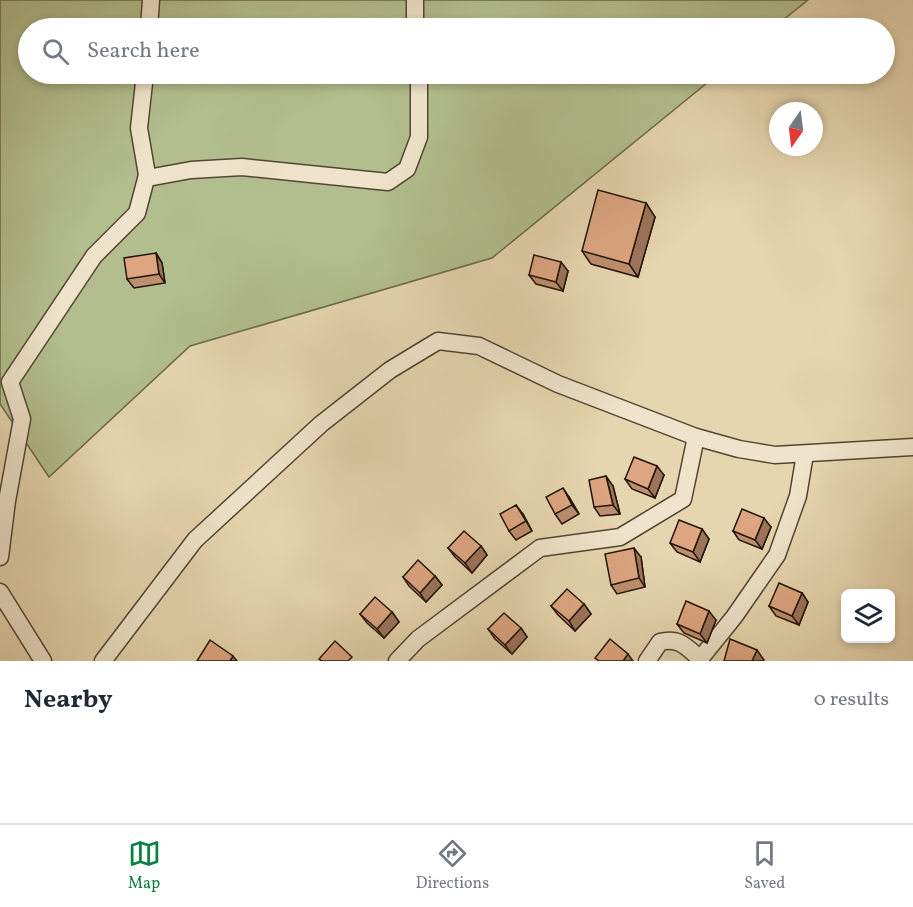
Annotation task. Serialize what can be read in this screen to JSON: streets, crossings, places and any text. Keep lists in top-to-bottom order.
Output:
{
  "north": "bottom",
  "page": {
    "search": "Search here",
    "heading": ["Nearby", "0 results"],
    "nav": ["Map", "Directions", "Saved"]
  }
}
